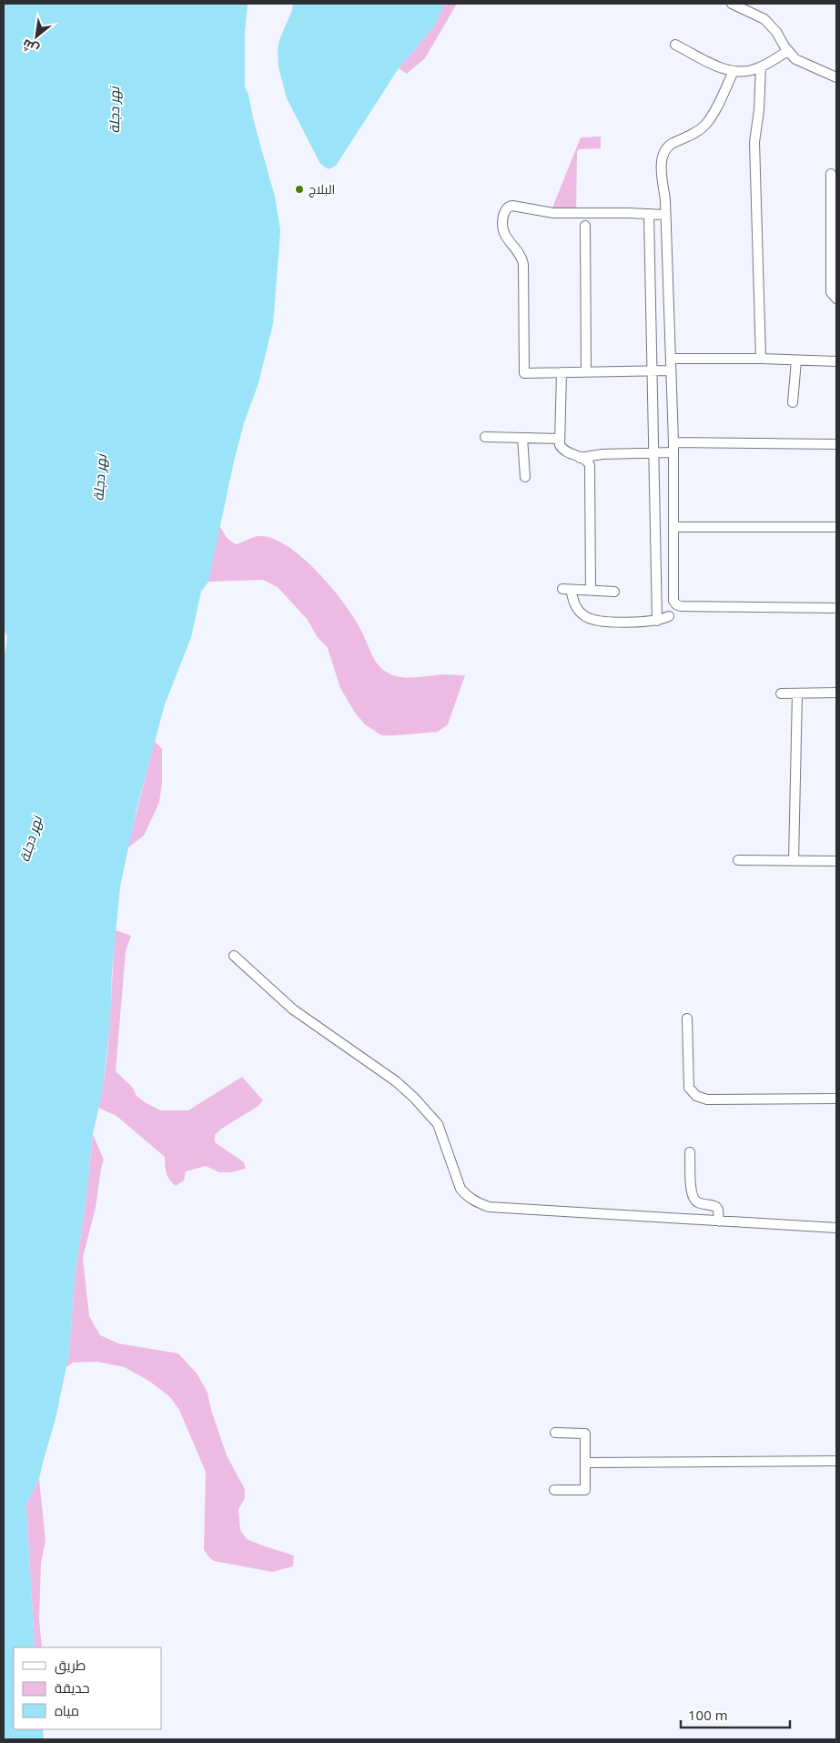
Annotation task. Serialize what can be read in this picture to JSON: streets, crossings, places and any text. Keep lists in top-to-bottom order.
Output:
{
  "water": ["نهر دجلة"],
  "places": ["البلاج"],
  "legend": ["طريق", "حديقة", "مياه"],
  "scale_bar": "100 m",
  "north": "bottom left"
}
